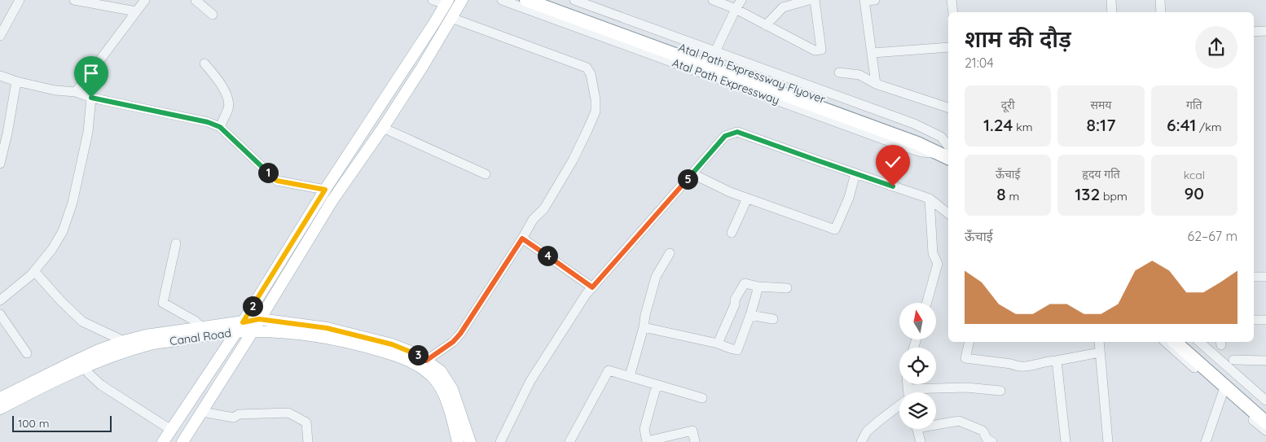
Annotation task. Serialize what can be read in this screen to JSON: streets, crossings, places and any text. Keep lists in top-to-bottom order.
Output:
{
  "streets": {
    "highway": ["Atal Path Expressway Flyover"],
    "main road": ["Canal Road"],
    "street": ["Atal Path Expressway"]
  },
  "crossings": [
    ["Atal Path Expressway Flyover", "Atal Path Expressway"]
  ],
  "scale_bar": "100 m",
  "north": "top",
  "page": {
    "heading": ["शाम की दौड़", "21:04"],
    "stats": [
      ["दूरी", "1.24 km"],
      ["समय", "8:17"],
      ["गति", "6:41 /km"],
      ["ऊँचाई", "8 m"],
      ["हृदय गति", "132 bpm"],
      ["kcal", "90"]
    ],
    "pins": [
      "1",
      "5",
      "4",
      "2",
      "3"
    ],
    "chart": ["ऊँचाई", "62–67 m"],
    "scale": "100 m"
  }
}
